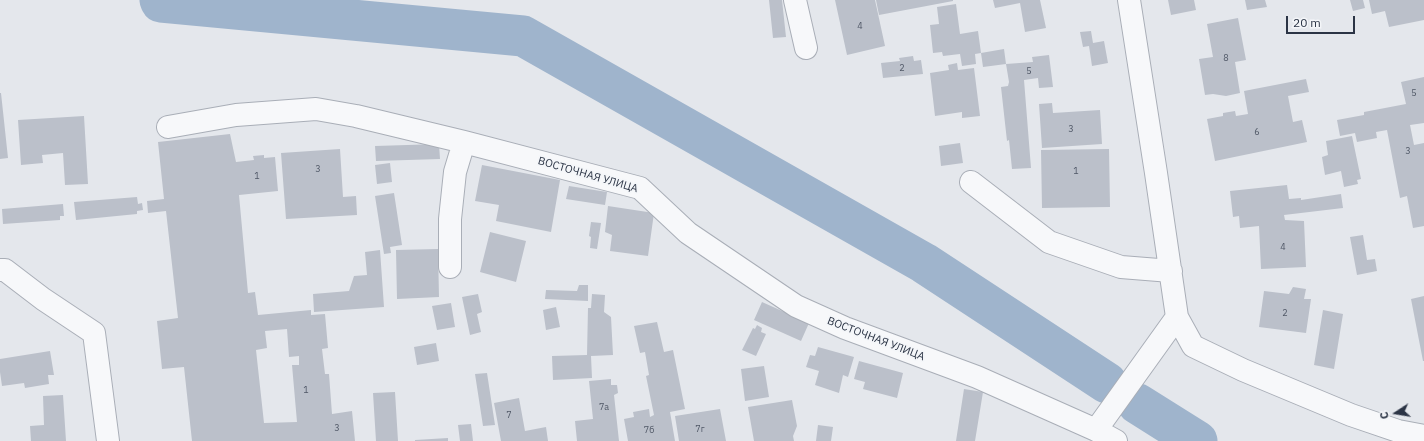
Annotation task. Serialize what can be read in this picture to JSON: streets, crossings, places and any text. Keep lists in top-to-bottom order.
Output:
{
  "streets": {
    "street": ["ВОСТОЧНАЯ УЛИЦА"]
  },
  "house_numbers": [
    "4",
    "8",
    "2",
    "5",
    "5",
    "3",
    "6",
    "3",
    "3",
    "1",
    "1",
    "4",
    "2",
    "1",
    "7а",
    "7",
    "3",
    "7г",
    "7б"
  ],
  "scale_bar": "20 m",
  "north": "left"
}
